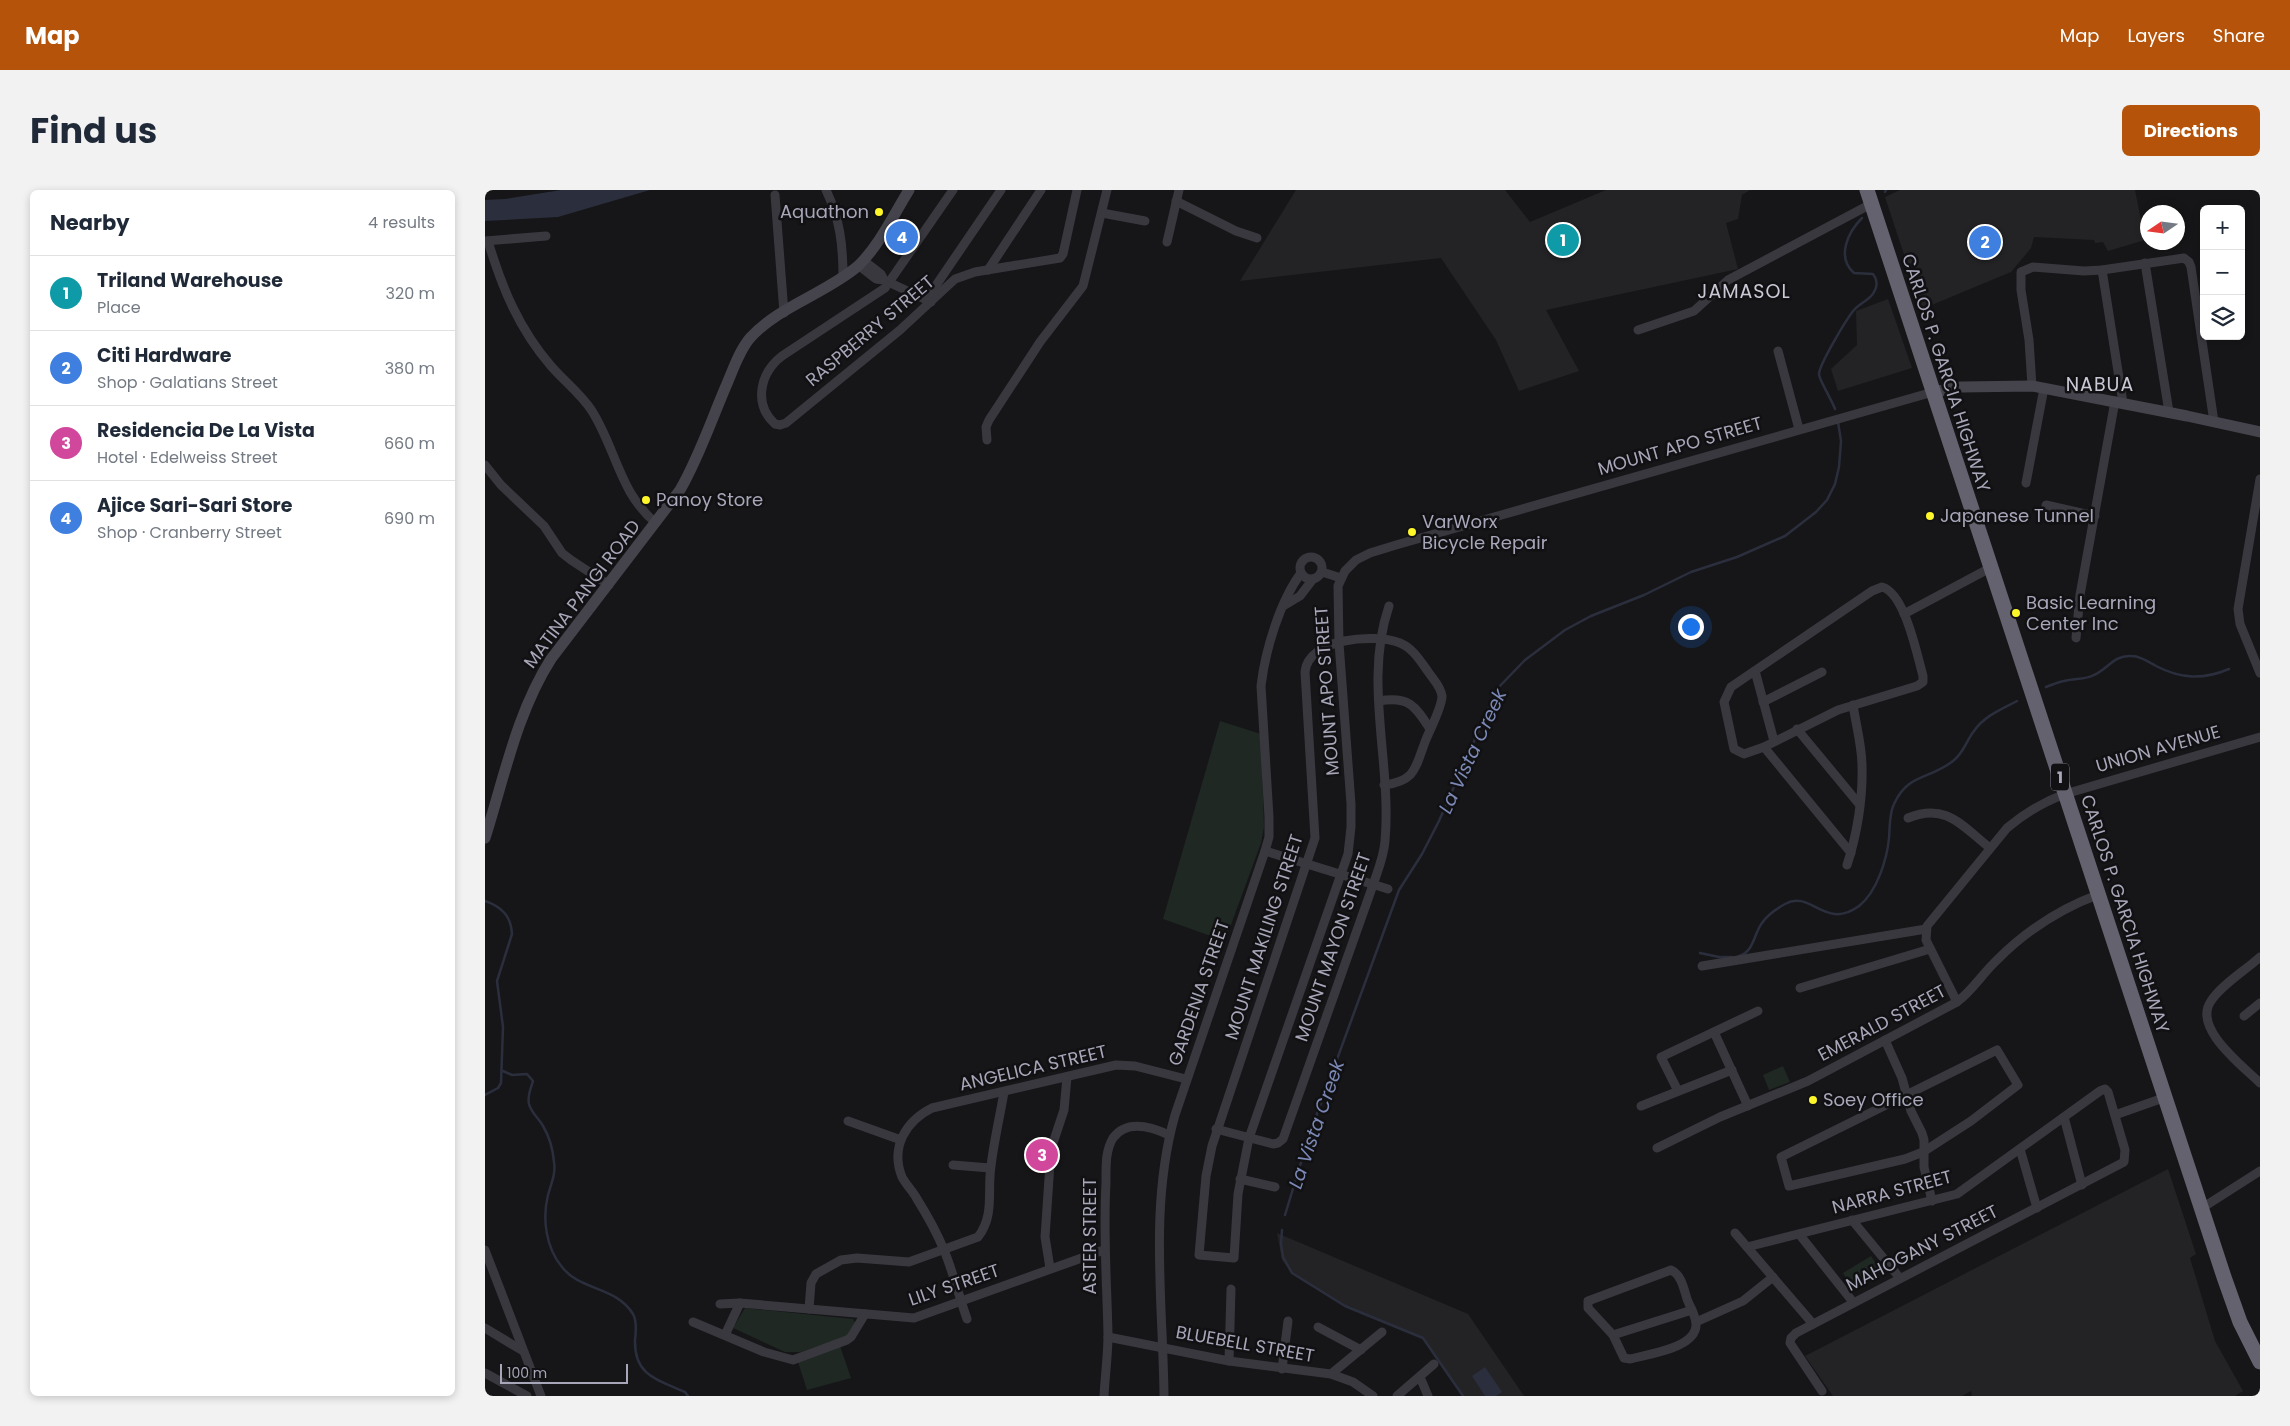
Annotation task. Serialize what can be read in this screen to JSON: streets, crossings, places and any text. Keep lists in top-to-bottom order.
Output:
{
  "streets": {
    "highway": ["CARLOS P. GARCIA HIGHWAY", "1"],
    "street": [
      "RASPBERRY STREET",
      "MOUNT APO STREET",
      "MATINA PANGI ROAD",
      "UNION AVENUE",
      "MOUNT MAKILING STREET",
      "MOUNT MAYON STREET",
      "GARDENIA STREET",
      "EMERALD STREET",
      "ANGELICA STREET",
      "NARRA STREET",
      "ASTER STREET",
      "MAHOGANY STREET",
      "LILY STREET",
      "BLUEBELL STREET"
    ]
  },
  "crossings": [
    ["CARLOS P. GARCIA HIGHWAY", "MOUNT APO STREET"],
    ["CARLOS P. GARCIA HIGHWAY", "UNION AVENUE"],
    ["CARLOS P. GARCIA HIGHWAY", "EMERALD STREET"],
    ["MOUNT APO STREET", "MOUNT MAKILING STREET"],
    ["MOUNT APO STREET", "MOUNT MAYON STREET"],
    ["GARDENIA STREET", "ANGELICA STREET"],
    ["GARDENIA STREET", "ASTER STREET"],
    ["GARDENIA STREET", "BLUEBELL STREET"],
    ["ANGELICA STREET", "LILY STREET"],
    ["NARRA STREET", "MAHOGANY STREET"],
    ["ASTER STREET", "LILY STREET"],
    ["ASTER STREET", "BLUEBELL STREET"]
  ],
  "districts": ["JAMASOL", "NABUA"],
  "water": ["La Vista Creek"],
  "places": [
    "Aquathon",
    "Panoy Store",
    "Japanese Tunnel",
    "VarWorx Bicycle Repair",
    "Basic Learning Center Inc",
    "Soey Office"
  ],
  "scale_bar": "100 m",
  "north": "left",
  "page": {
    "header": "Map",
    "nav": ["Map", "Layers", "Share"],
    "title": "Find us",
    "buttons": "Directions",
    "heading": ["Nearby", "4 results"],
    "map_buttons": ["+", "−"],
    "pins": [
      "4",
      "1",
      "2",
      "3"
    ],
    "list": [
      {
        "mark": "1",
        "name": "Triland Warehouse",
        "note": "Place",
        "value": "320 m"
      },
      {
        "mark": "2",
        "name": "Citi Hardware",
        "note": "Shop · Galatians Street",
        "value": "380 m"
      },
      {
        "mark": "3",
        "name": "Residencia De La Vista",
        "note": "Hotel · Edelweiss Street",
        "value": "660 m"
      },
      {
        "mark": "4",
        "name": "Ajice Sari-Sari Store",
        "note": "Shop · Cranberry Street",
        "value": "690 m"
      }
    ],
    "scale": "100 m"
  }
}
